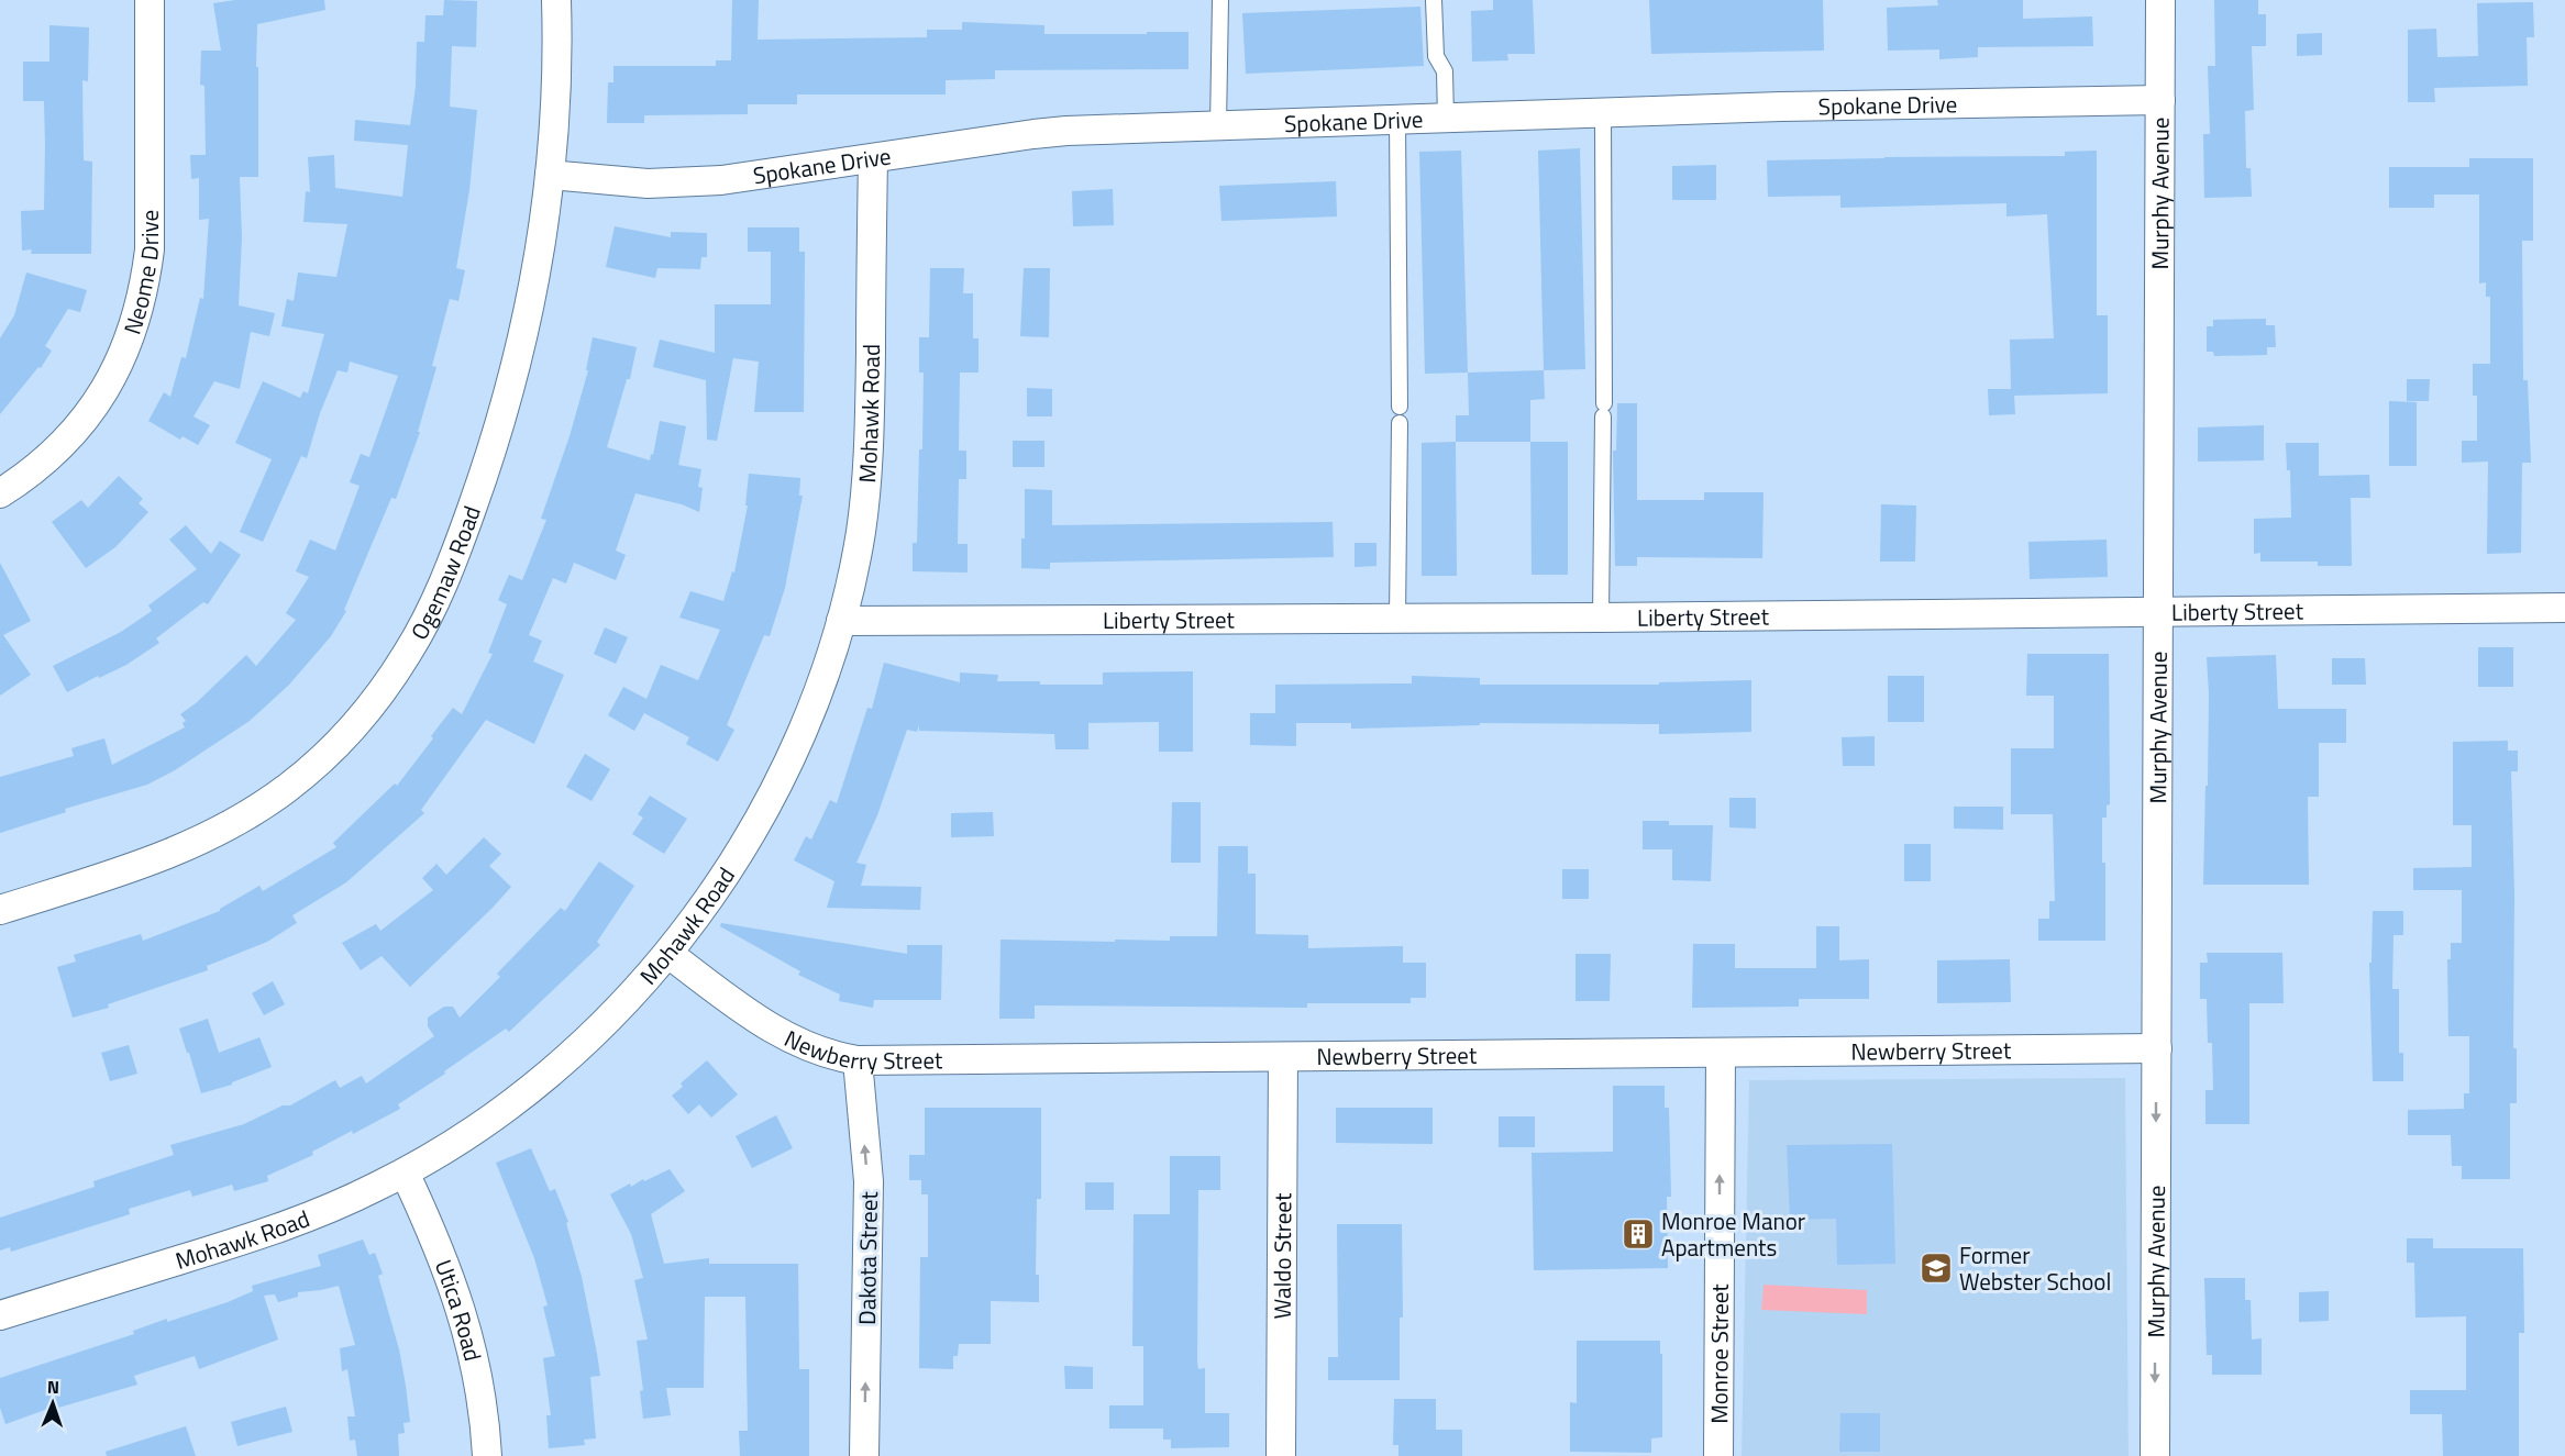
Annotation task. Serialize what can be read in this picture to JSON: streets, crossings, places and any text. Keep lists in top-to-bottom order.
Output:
{
  "streets": {
    "street": [
      "Spokane Drive",
      "Murphy Avenue",
      "Neome Drive",
      "Mohawk Road",
      "Ogemaw Road",
      "Liberty Street",
      "Newberry Street",
      "Waldo Street",
      "Dakota Street",
      "Utica Road",
      "Monroe Street"
    ]
  },
  "crossings": [
    ["Spokane Drive", "Murphy Avenue"],
    ["Spokane Drive", "Mohawk Road"],
    ["Spokane Drive", "Ogemaw Road"],
    ["Murphy Avenue", "Liberty Street"],
    ["Murphy Avenue", "Newberry Street"],
    ["Mohawk Road", "Liberty Street"],
    ["Mohawk Road", "Newberry Street"],
    ["Mohawk Road", "Utica Road"],
    ["Newberry Street", "Waldo Street"],
    ["Newberry Street", "Dakota Street"],
    ["Newberry Street", "Monroe Street"]
  ],
  "one_way": ["Dakota Street", "Monroe Street"],
  "places": {
    "building": ["Monroe Manor Apartments"],
    "school or university": ["Former Webster School"]
  },
  "north": "top"
}
